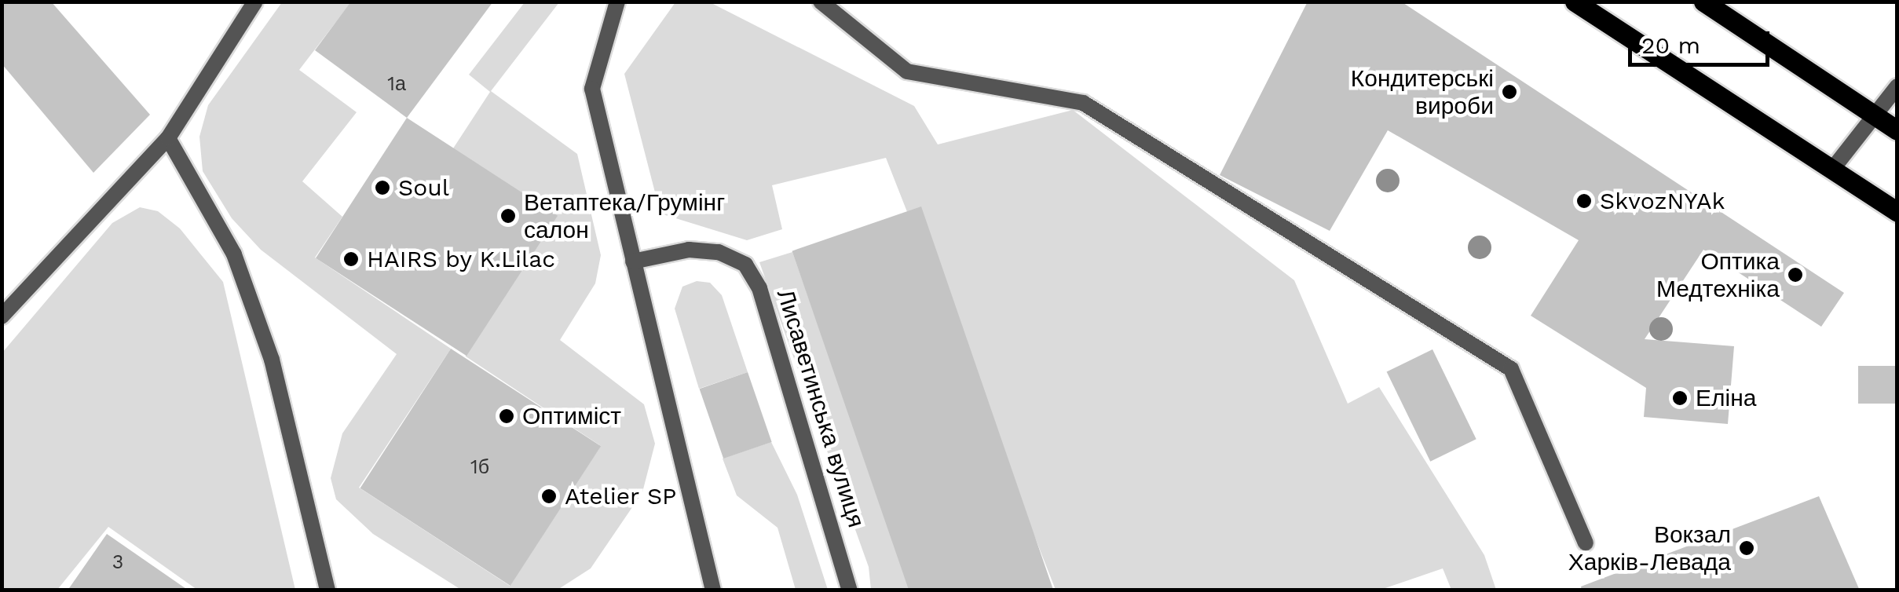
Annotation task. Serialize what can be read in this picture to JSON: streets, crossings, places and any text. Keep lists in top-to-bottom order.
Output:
{
  "streets": {
    "street": ["Лисаветинська вулиця"]
  },
  "places": [
    "Кондитерські вироби",
    "Soul",
    "SkvozNYAk",
    "Ветаптека/Грумінг салон",
    "HAIRS by K.Lilac",
    "Оптика Медтехніка",
    "Еліна",
    "Оптиміст",
    "Atelier SP",
    "Вокзал Харків-Левада"
  ],
  "house_numbers": ["1а", "1б", "3"],
  "scale_bar": "20 m"
}
